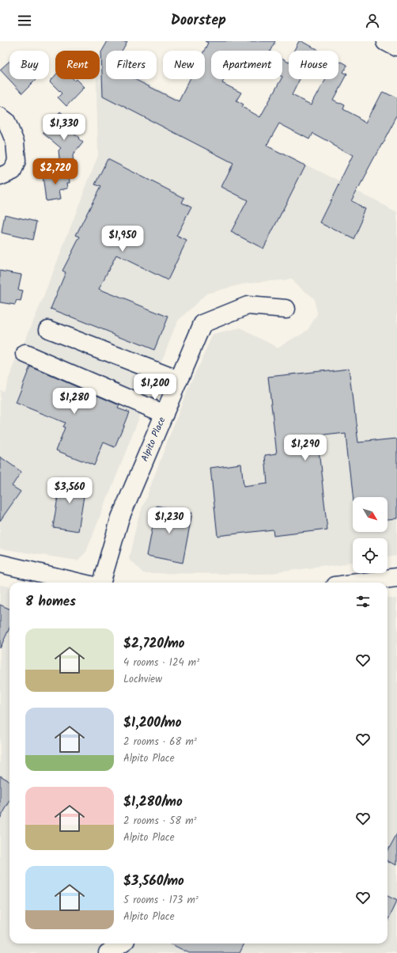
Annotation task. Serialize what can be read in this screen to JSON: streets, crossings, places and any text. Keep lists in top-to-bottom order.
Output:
{
  "streets": {
    "street": ["Alpito Place"]
  },
  "north": "bottom right",
  "page": {
    "header": "Doorstep",
    "chip": [
      "Buy",
      "Rent",
      "Filters",
      "New",
      "Apartment",
      "House"
    ],
    "price": [
      "$1,330",
      "$2,720",
      "$1,950",
      "$1,200",
      "$1,280",
      "$1,290",
      "$3,560",
      "$1,230"
    ],
    "heading": "8 homes",
    "list": [
      {
        "name": "$2,720/mo",
        "note": "4 rooms · 124 m² · Lochview"
      },
      {
        "name": "$1,200/mo",
        "note": "2 rooms · 68 m² · Alpito Place"
      },
      {
        "name": "$1,280/mo",
        "note": "2 rooms · 58 m² · Alpito Place"
      },
      {
        "name": "$3,560/mo",
        "note": "5 rooms · 173 m² · Alpito Place"
      }
    ]
  }
}
